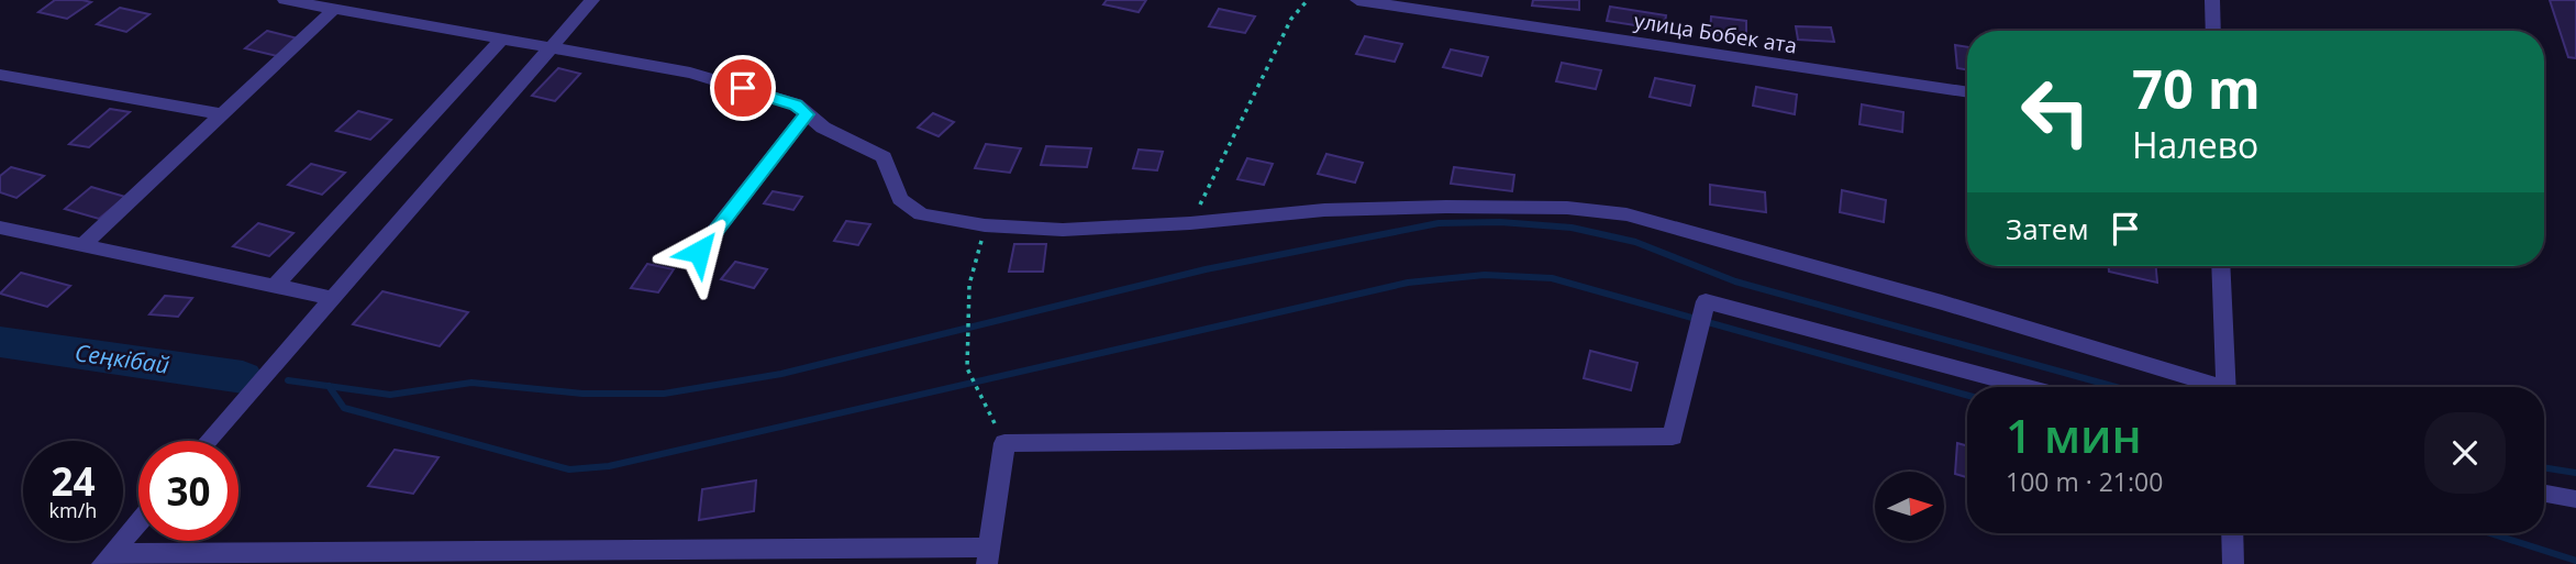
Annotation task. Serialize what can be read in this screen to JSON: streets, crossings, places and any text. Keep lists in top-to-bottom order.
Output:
{
  "streets": {
    "street": ["улица Бобек ата"]
  },
  "water": ["Сеңкібай"],
  "north": "right",
  "page": {
    "turn": ["70 m", "Налево"],
    "then": "Затем",
    "heading": ["1 мин", "100 m · 21:00"],
    "speed": "24 km/h",
    "limit": "30"
  }
}
